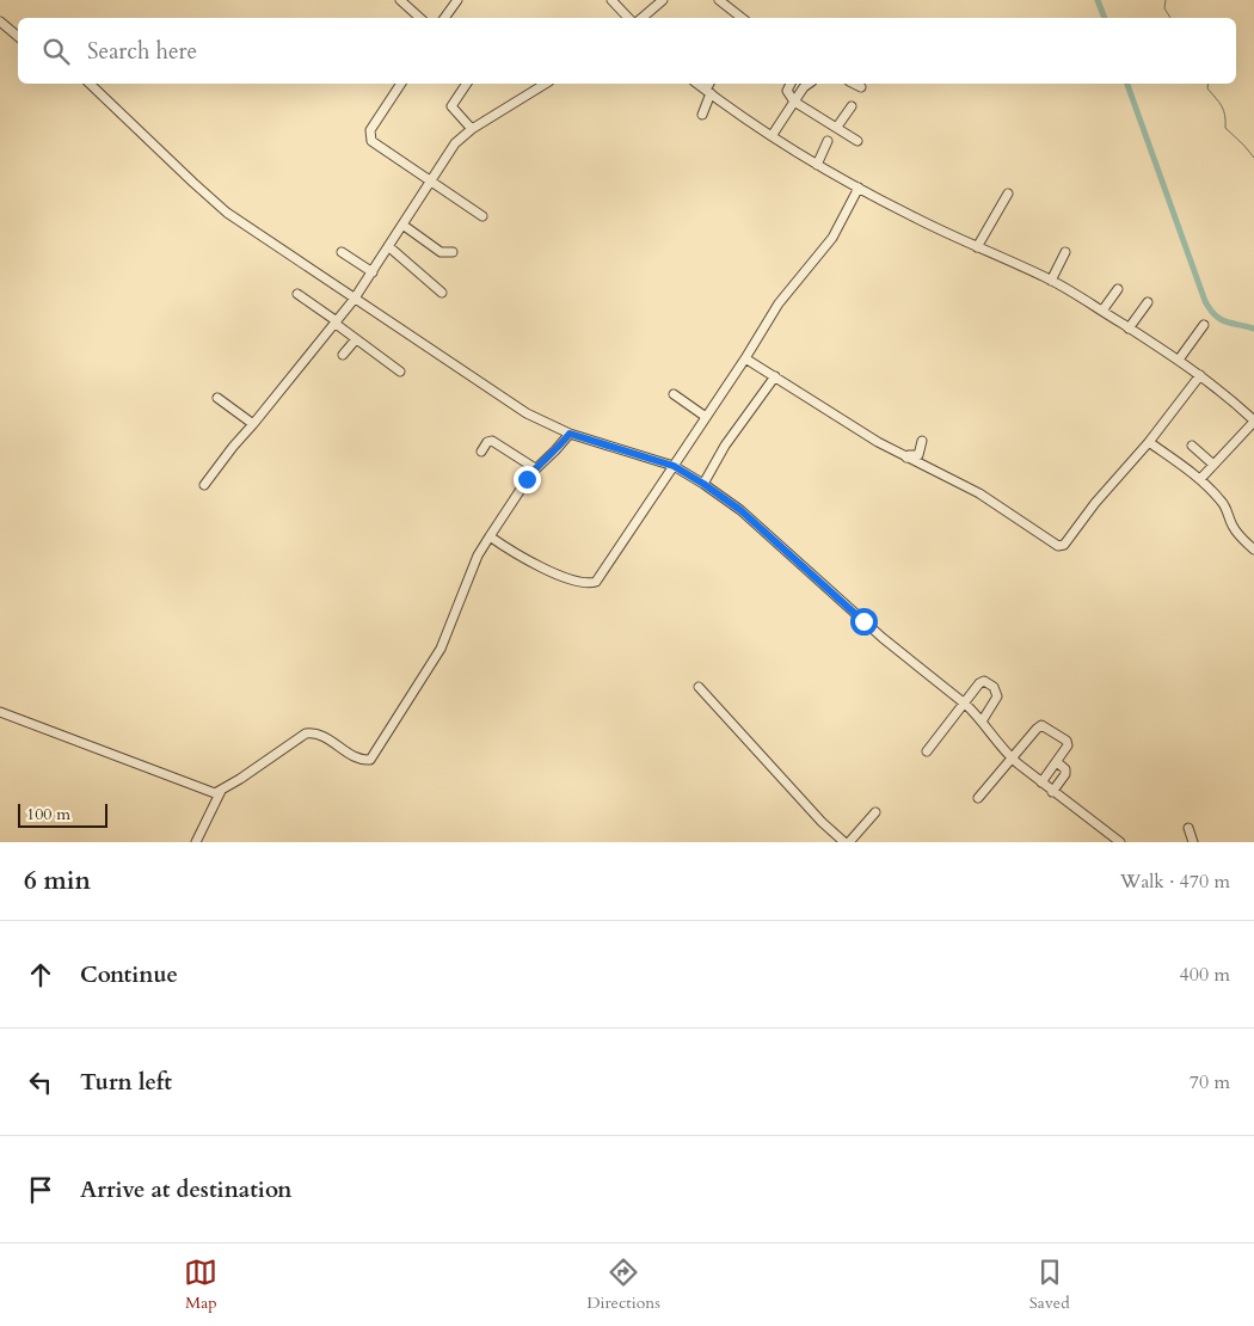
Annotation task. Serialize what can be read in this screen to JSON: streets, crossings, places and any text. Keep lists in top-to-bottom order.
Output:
{
  "scale_bar": "100 m",
  "page": {
    "search": "Search here",
    "scale": "100 m",
    "heading": ["6 min", "Walk · 470 m"],
    "list": [
      ["Continue", "400 m"],
      ["Turn left", "70 m"],
      "Arrive at destination"
    ],
    "nav": ["Map", "Directions", "Saved"]
  }
}
